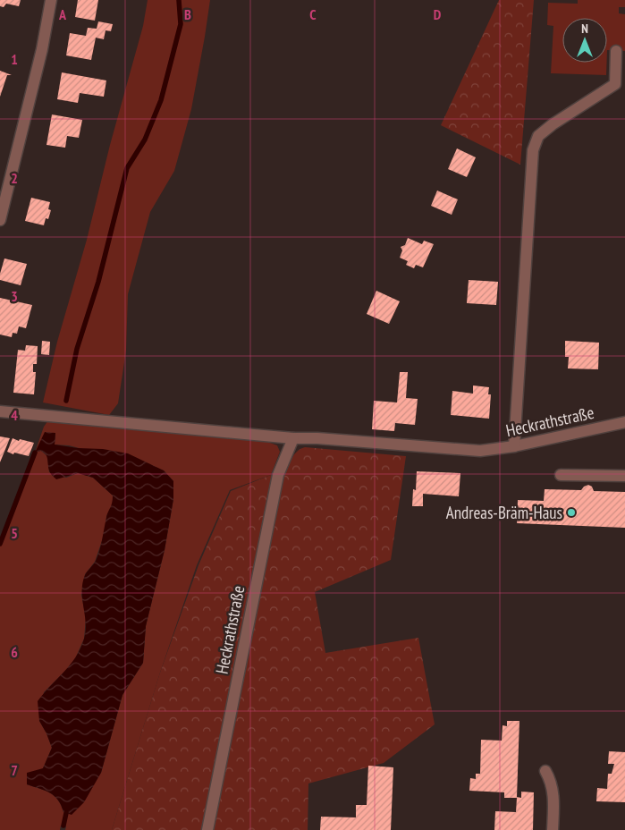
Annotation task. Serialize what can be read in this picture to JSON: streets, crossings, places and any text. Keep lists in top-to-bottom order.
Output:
{
  "streets": {
    "street": ["Heckrathstraße"]
  },
  "places": ["Andreas-Bräm-Haus"],
  "north": "top",
  "grid": {
    "columns": [
      "A",
      "B",
      "C",
      "D"
    ],
    "rows": [
      "1",
      "2",
      "3",
      "4",
      "5",
      "6",
      "7"
    ]
  }
}
